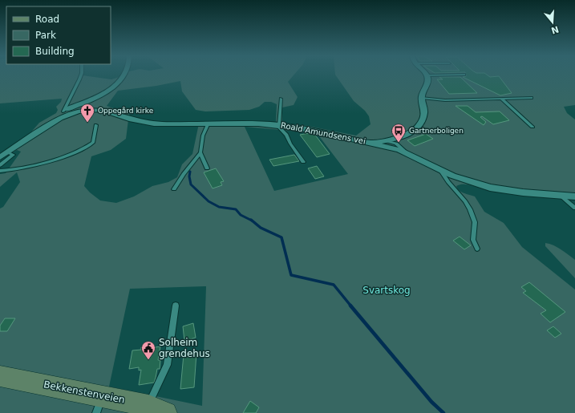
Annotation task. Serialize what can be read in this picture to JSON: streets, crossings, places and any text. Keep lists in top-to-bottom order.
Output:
{
  "streets": {
    "main road": ["Bekkenstenveien"],
    "street": ["Roald Amundsens vei"]
  },
  "parks": ["Svartskog"],
  "places": {
    "church": ["Oppegård kirke"],
    "bus stop": ["Gartnerboligen"],
    "public building": ["Solheim grendehus"]
  },
  "legend": ["Road", "Park", "Building"],
  "north": "bottom"
}
